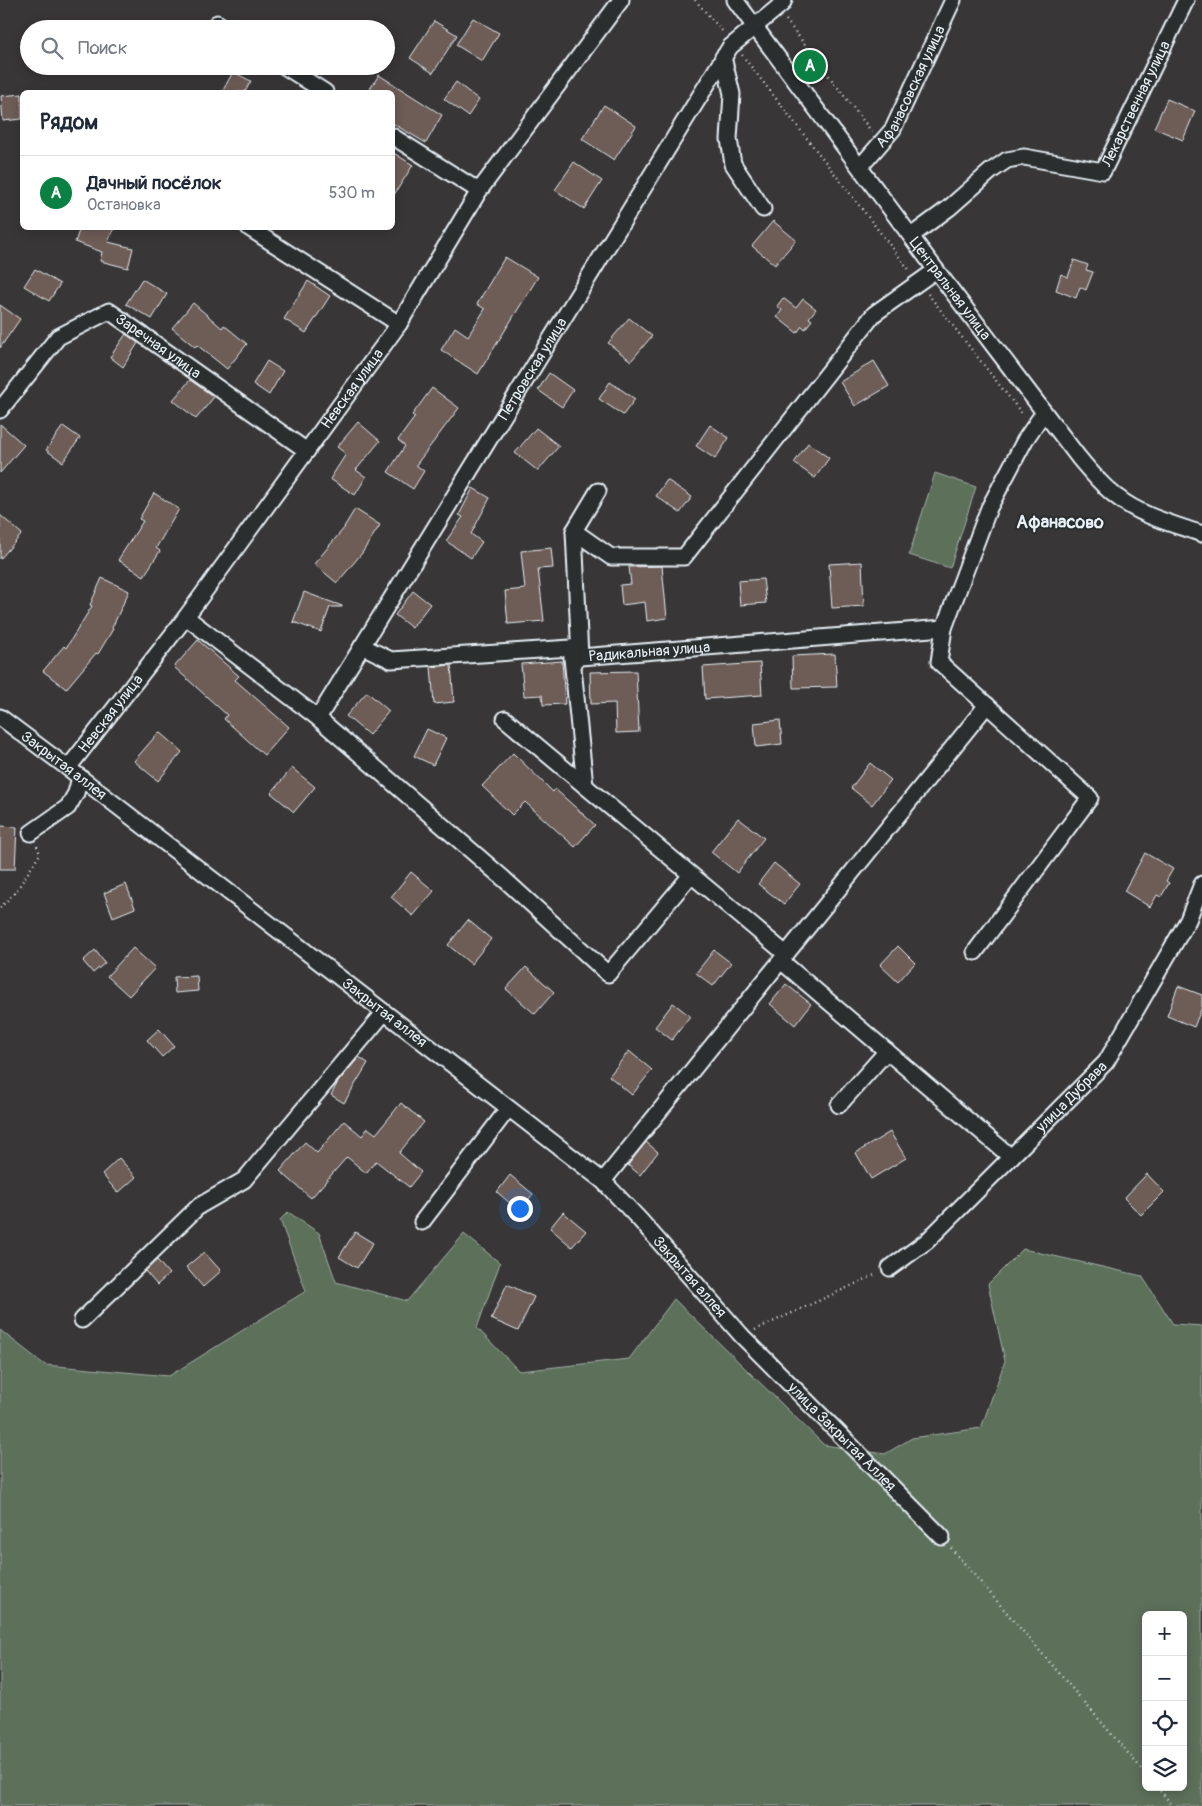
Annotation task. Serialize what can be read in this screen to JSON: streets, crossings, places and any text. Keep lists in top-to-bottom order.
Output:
{
  "streets": {
    "street": [
      "Афанасовская улица",
      "Лекарственная улица",
      "Центральная улица",
      "Заречная улица",
      "Петровская улица",
      "Невская улица",
      "Радикальная улица",
      "Закрытая аллея",
      "улица Дубрава",
      "улица Закрытая Аллея"
    ]
  },
  "crossings": [
    ["Афанасовская улица", "Центральная улица"],
    ["Лекарственная улица", "Центральная улица"],
    ["Центральная улица", "Петровская улица"],
    ["Заречная улица", "Невская улица"],
    ["Петровская улица", "Радикальная улица"],
    ["Невская улица", "Закрытая аллея"],
    ["Закрытая аллея", "улица Закрытая Аллея"]
  ],
  "districts": ["Афанасово"],
  "page": {
    "search": "Поиск",
    "pins": "A",
    "heading": "Рядом",
    "list": [
      {
        "mark": "A",
        "name": "Дачный посёлок",
        "note": "Остановка",
        "value": "530 m"
      }
    ],
    "map_buttons": ["+", "−"]
  }
}
